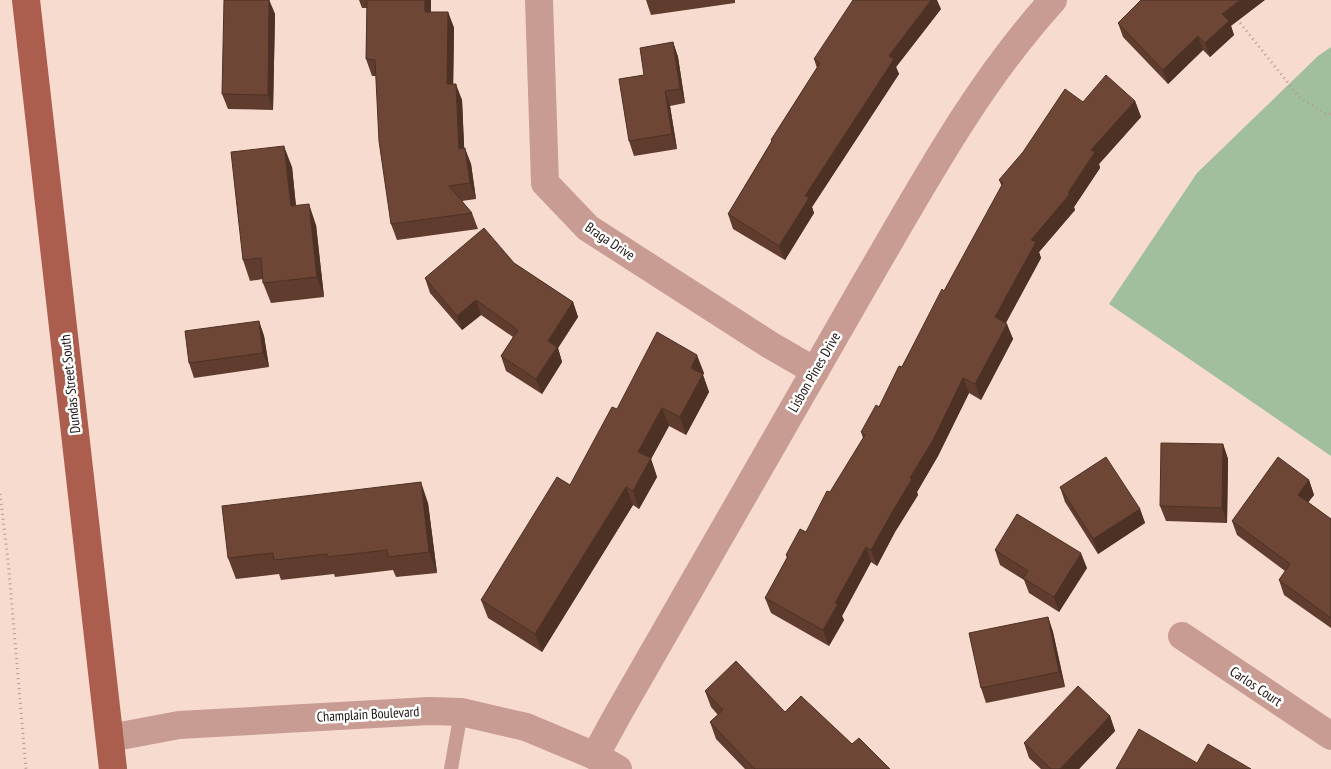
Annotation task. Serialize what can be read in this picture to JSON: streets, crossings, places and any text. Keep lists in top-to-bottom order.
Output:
{
  "streets": {
    "main road": ["Dundas Street South"],
    "street": [
      "Braga Drive",
      "Lisbon Pines Drive",
      "Carlos Court",
      "Champlain Boulevard"
    ]
  },
  "crossings": [
    ["Braga Drive", "Lisbon Pines Drive"],
    ["Lisbon Pines Drive", "Champlain Boulevard"],
    ["Dundas Street South", "Champlain Boulevard"]
  ]
}
